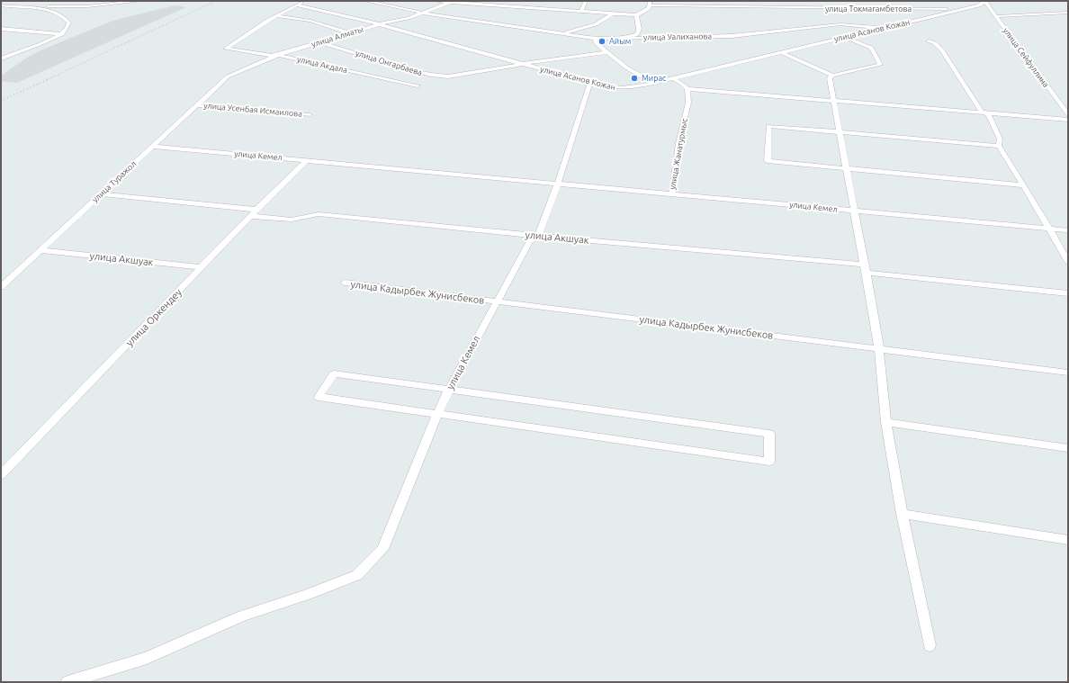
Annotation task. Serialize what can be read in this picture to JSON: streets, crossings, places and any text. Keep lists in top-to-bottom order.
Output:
{
  "streets": {
    "street": [
      "улица Токмагамбетова",
      "улица Асанов Кожан",
      "улица Алматы",
      "улица Уалиханова",
      "улица Сейфуллина",
      "улица Онгарбаева",
      "улица Акдала",
      "улица Усенбая Исмаилова",
      "улица Жанатурмыс",
      "улица Кемел",
      "улица Туражол",
      "улица Акшуак",
      "улица Кадырбек Жунисбеков",
      "улица Оркендеу"
    ]
  },
  "crossings": [
    ["улица Токмагамбетова", "улица Асанов Кожан"],
    ["улица Асанов Кожан", "улица Алматы"],
    ["улица Асанов Кожан", "улица Уалиханова"],
    ["улица Асанов Кожан", "улица Сейфуллина"],
    ["улица Асанов Кожан", "улица Онгарбаева"],
    ["улица Асанов Кожан", "улица Кемел"],
    ["улица Алматы", "улица Уалиханова"],
    ["улица Алматы", "улица Онгарбаева"],
    ["улица Алматы", "улица Акдала"],
    ["улица Алматы", "улица Туражол"],
    ["улица Усенбая Исмаилова", "улица Туражол"],
    ["улица Жанатурмыс", "улица Кемел"],
    ["улица Кемел", "улица Туражол"],
    ["улица Кемел", "улица Акшуак"],
    ["улица Кемел", "улица Кадырбек Жунисбеков"],
    ["улица Кемел", "улица Оркендеу"],
    ["улица Туражол", "улица Акшуак"],
    ["улица Акшуак", "улица Оркендеу"]
  ],
  "places": ["Айым", "Мирас"]
}
